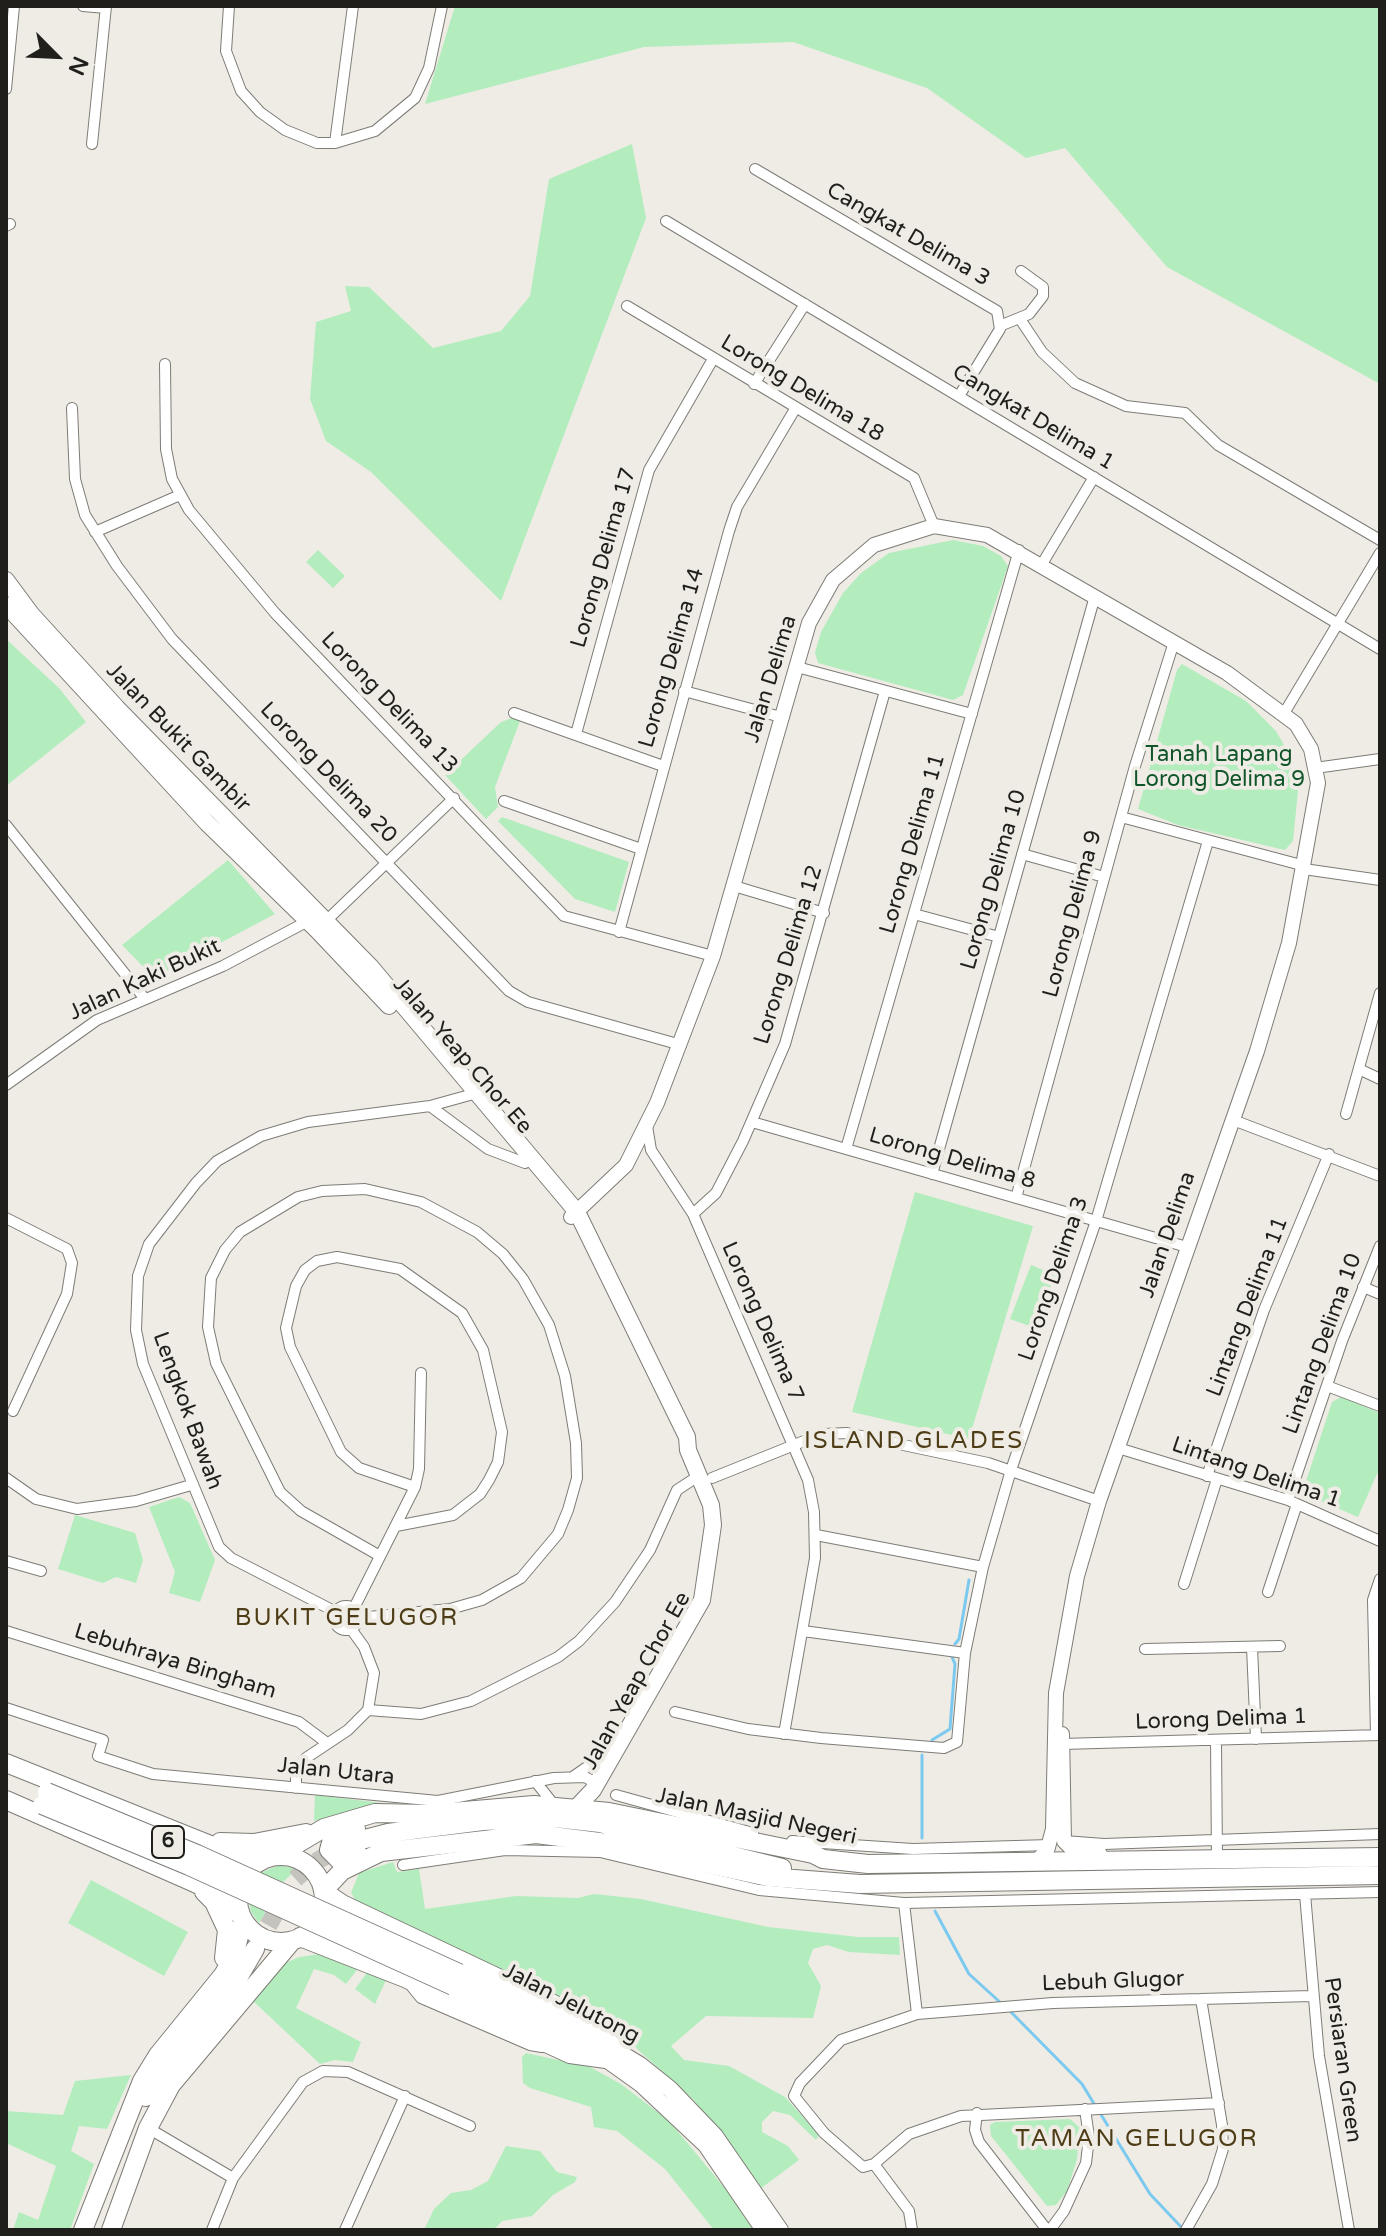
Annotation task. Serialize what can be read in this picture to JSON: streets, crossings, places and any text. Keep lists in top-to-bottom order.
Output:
{
  "streets": {
    "highway": ["Jalan Masjid Negeri", "6"],
    "main road": ["Jalan Bukit Gambir", "Jalan Yeap Chor Ee", "Jalan Jelutong"],
    "street": [
      "Cangkat Delima 3",
      "Lorong Delima 18",
      "Cangkat Delima 1",
      "Lorong Delima 17",
      "Lorong Delima 14",
      "Jalan Delima",
      "Lorong Delima 13",
      "Lorong Delima 20",
      "Lorong Delima 11",
      "Lorong Delima 10",
      "Lorong Delima 9",
      "Lorong Delima 12",
      "Jalan Kaki Bukit",
      "Lorong Delima 8",
      "Lorong Delima 3",
      "Lintang Delima 11",
      "Lorong Delima 7",
      "Lintang Delima 10",
      "Lengkok Bawah",
      "Lintang Delima 1",
      "Lebuhraya Bingham",
      "Lorong Delima 1",
      "Jalan Utara",
      "Lebuh Glugor",
      "Persiaran Green"
    ]
  },
  "crossings": [
    ["Lorong Delima 18", "Lorong Delima 17"],
    ["Lorong Delima 18", "Lorong Delima 14"],
    ["Lorong Delima 18", "Jalan Delima"],
    ["Lorong Delima 14", "Lorong Delima 13"],
    ["Jalan Delima", "Lorong Delima 13"],
    ["Jalan Delima", "Lorong Delima 20"],
    ["Jalan Delima", "Lorong Delima 11"],
    ["Jalan Delima", "Lorong Delima 10"],
    ["Jalan Delima", "Lorong Delima 9"],
    ["Jalan Delima", "Jalan Yeap Chor Ee"],
    ["Jalan Delima", "Lorong Delima 8"],
    ["Jalan Delima", "Lorong Delima 7"],
    ["Jalan Delima", "Lintang Delima 1"],
    ["Jalan Delima", "Lorong Delima 1"],
    ["Jalan Bukit Gambir", "Jalan Kaki Bukit"],
    ["Jalan Bukit Gambir", "Jalan Yeap Chor Ee"],
    ["Lorong Delima 11", "Lorong Delima 8"],
    ["Lorong Delima 10", "Lorong Delima 8"],
    ["Lorong Delima 9", "Lorong Delima 8"],
    ["Lorong Delima 12", "Lorong Delima 8"],
    ["Lorong Delima 12", "Lorong Delima 7"],
    ["Jalan Kaki Bukit", "Jalan Yeap Chor Ee"],
    ["Jalan Yeap Chor Ee", "Lengkok Bawah"],
    ["Jalan Yeap Chor Ee", "Jalan Utara"],
    ["Jalan Yeap Chor Ee", "Jalan Masjid Negeri"],
    ["Lorong Delima 8", "Lorong Delima 3"],
    ["Lorong Delima 3", "Lorong Delima 7"],
    ["Lintang Delima 11", "Lintang Delima 1"],
    ["Lintang Delima 10", "Lintang Delima 1"],
    ["6", "Jalan Jelutong"],
    ["Lebuh Glugor", "Persiaran Green"]
  ],
  "districts": ["ISLAND GLADES", "BUKIT GELUGOR", "TAMAN GELUGOR"],
  "parks": ["Tanah Lapang Lorong Delima 9"],
  "north": "bottom right"
}
